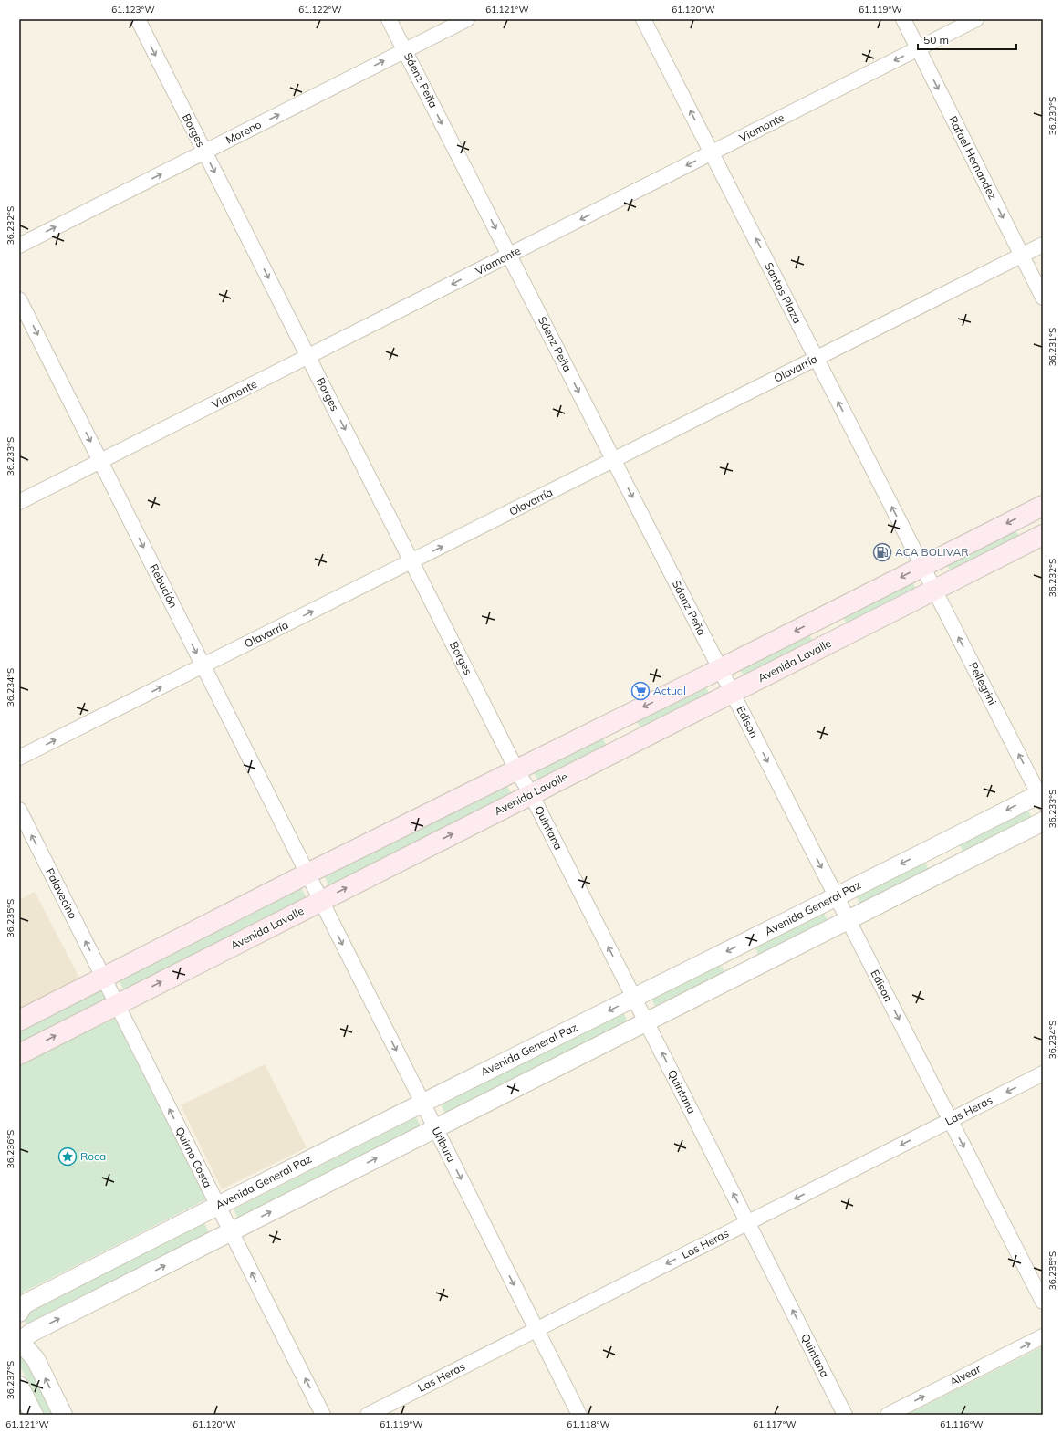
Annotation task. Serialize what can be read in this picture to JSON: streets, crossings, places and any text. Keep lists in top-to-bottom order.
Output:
{
  "streets": {
    "main road": ["Avenida Lavalle"],
    "street": [
      "Sáenz Peña",
      "Viamonte",
      "Borges",
      "Moreno",
      "Rafael Hernández",
      "Santos Plaza",
      "Olavarría",
      "Rebución",
      "Pellegrini",
      "Edison",
      "Quintana",
      "Palavecino",
      "Avenida General Paz",
      "Las Heras",
      "Uriburu",
      "Quirno Costa",
      "Alvear"
    ]
  },
  "crossings": [
    ["Sáenz Peña", "Viamonte"],
    ["Sáenz Peña", "Moreno"],
    ["Sáenz Peña", "Olavarría"],
    ["Sáenz Peña", "Edison"],
    ["Viamonte", "Borges"],
    ["Viamonte", "Rafael Hernández"],
    ["Viamonte", "Santos Plaza"],
    ["Viamonte", "Rebución"],
    ["Borges", "Moreno"],
    ["Borges", "Olavarría"],
    ["Borges", "Quintana"],
    ["Rafael Hernández", "Olavarría"],
    ["Santos Plaza", "Olavarría"],
    ["Santos Plaza", "Pellegrini"],
    ["Olavarría", "Rebución"],
    ["Rebución", "Uriburu"],
    ["Avenida Lavalle", "Pellegrini"],
    ["Avenida Lavalle", "Edison"],
    ["Avenida Lavalle", "Quintana"],
    ["Avenida Lavalle", "Uriburu"],
    ["Avenida Lavalle", "Quirno Costa"],
    ["Pellegrini", "Avenida General Paz"],
    ["Edison", "Avenida General Paz"],
    ["Edison", "Las Heras"],
    ["Quintana", "Avenida General Paz"],
    ["Quintana", "Las Heras"],
    ["Palavecino", "Quirno Costa"],
    ["Avenida General Paz", "Uriburu"],
    ["Avenida General Paz", "Quirno Costa"],
    ["Las Heras", "Uriburu"]
  ],
  "one_way": [
    "Sáenz Peña",
    "Viamonte",
    "Borges",
    "Moreno",
    "Rafael Hernández",
    "Santos Plaza",
    "Olavarría",
    "Rebución",
    "Pellegrini",
    "Edison",
    "Quintana",
    "Palavecino",
    "Las Heras",
    "Uriburu",
    "Quirno Costa",
    "Alvear"
  ],
  "places": {
    "fuel station": ["ACA BOLIVAR"],
    "supermarket": ["Actual"],
    "place": ["Roca"]
  },
  "scale_bar": "50 m",
  "coordinates": [
    "61.123°W",
    "61.122°W",
    "61.121°W",
    "61.120°W",
    "61.119°W",
    "36.230°S",
    "36.232°S",
    "36.231°S",
    "36.233°S",
    "36.234°S",
    "36.235°S",
    "36.236°S",
    "36.237°S",
    "61.118°W",
    "61.117°W",
    "61.116°W"
  ]
}
